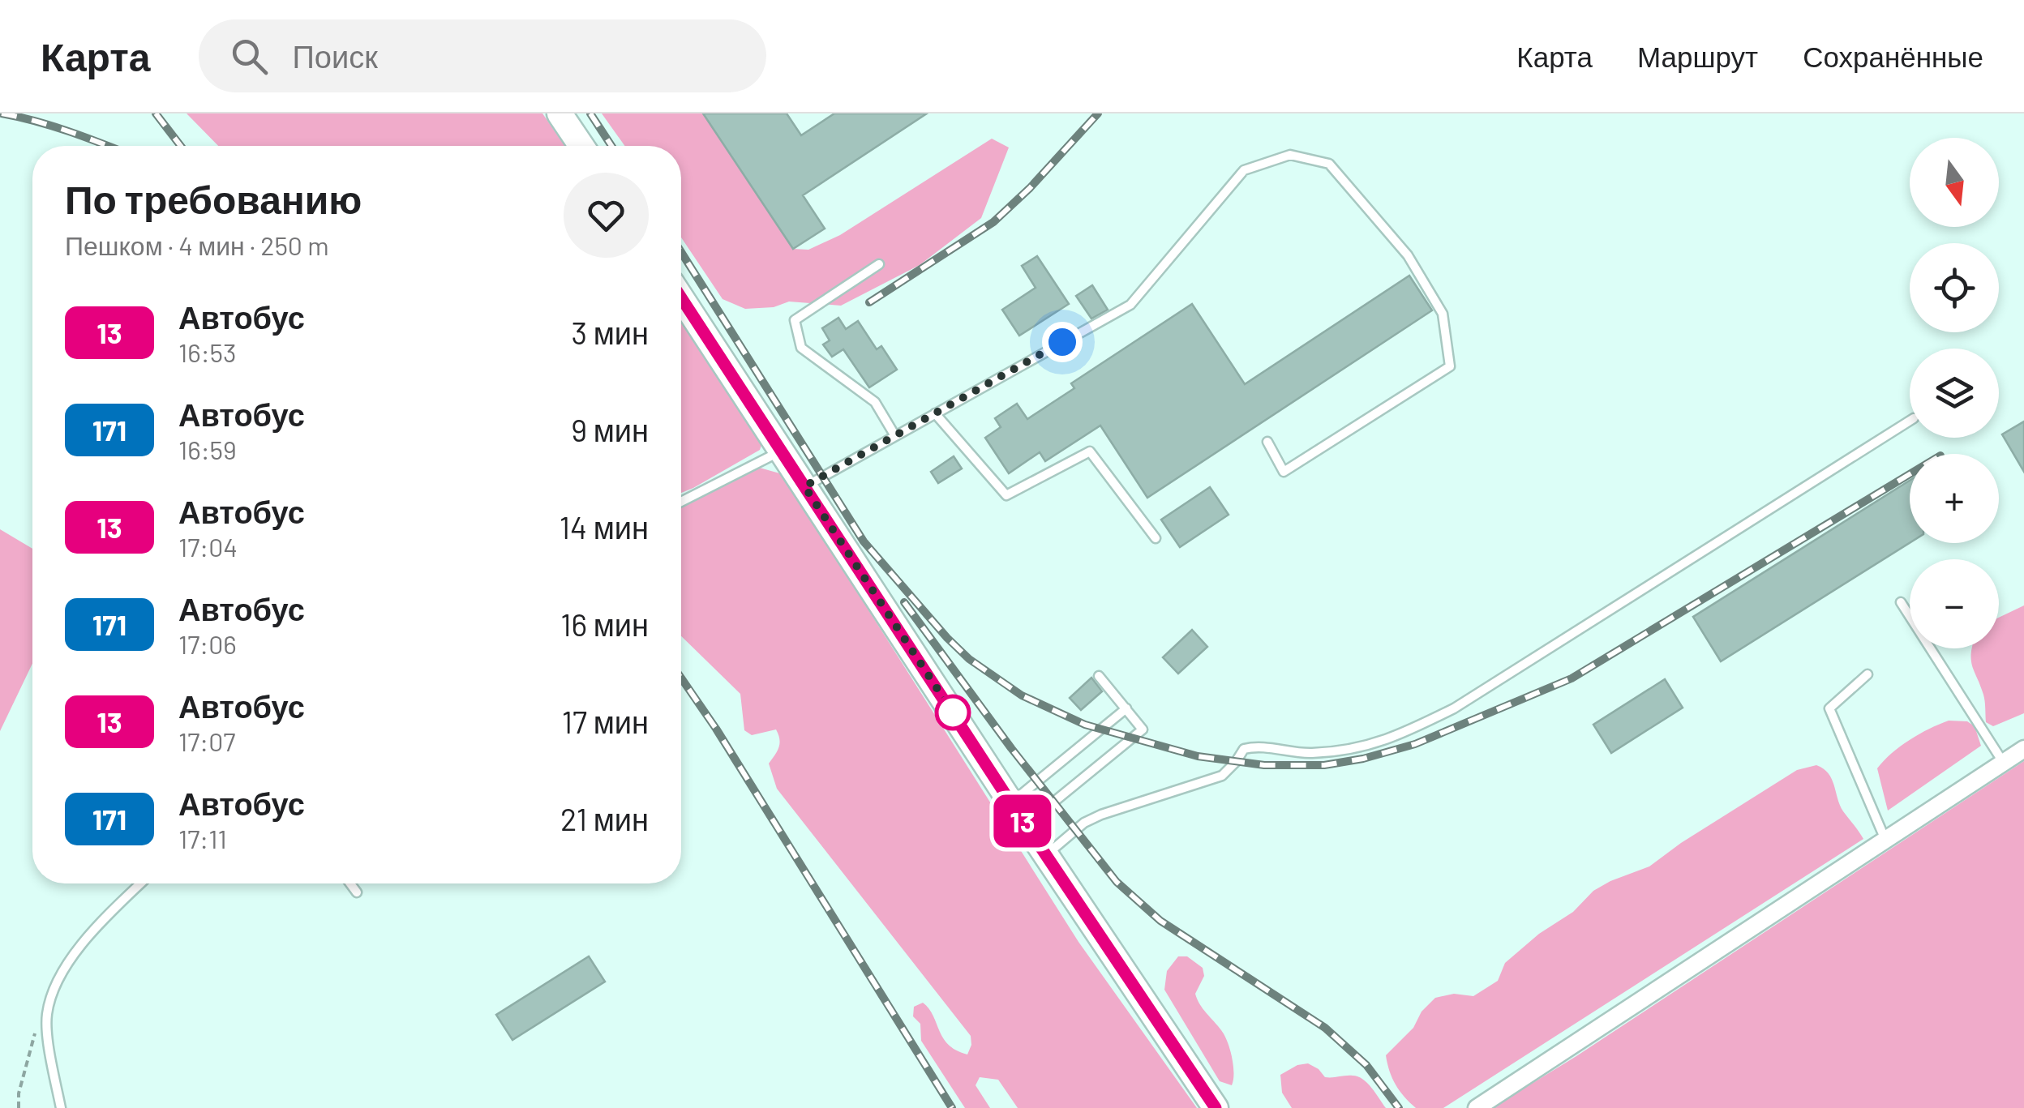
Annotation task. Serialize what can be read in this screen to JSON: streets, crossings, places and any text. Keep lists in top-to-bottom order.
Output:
{
  "lines": ["bus line 13"],
  "north": "bottom",
  "page": {
    "header": "Карта",
    "search": "Поиск",
    "nav": ["Карта", "Маршрут", "Сохранённые"],
    "on_map": "13",
    "map_buttons": ["+", "−"],
    "heading": ["По требованию", "Пешком · 4 мин · 250 m"],
    "list": [
      {
        "mark": "13",
        "name": "Автобус",
        "note": "16:53",
        "value": "3 мин"
      },
      {
        "mark": "171",
        "name": "Автобус",
        "note": "16:59",
        "value": "9 мин"
      },
      {
        "mark": "13",
        "name": "Автобус",
        "note": "17:04",
        "value": "14 мин"
      },
      {
        "mark": "171",
        "name": "Автобус",
        "note": "17:06",
        "value": "16 мин"
      },
      {
        "mark": "13",
        "name": "Автобус",
        "note": "17:07",
        "value": "17 мин"
      },
      {
        "mark": "171",
        "name": "Автобус",
        "note": "17:11",
        "value": "21 мин"
      }
    ]
  }
}
